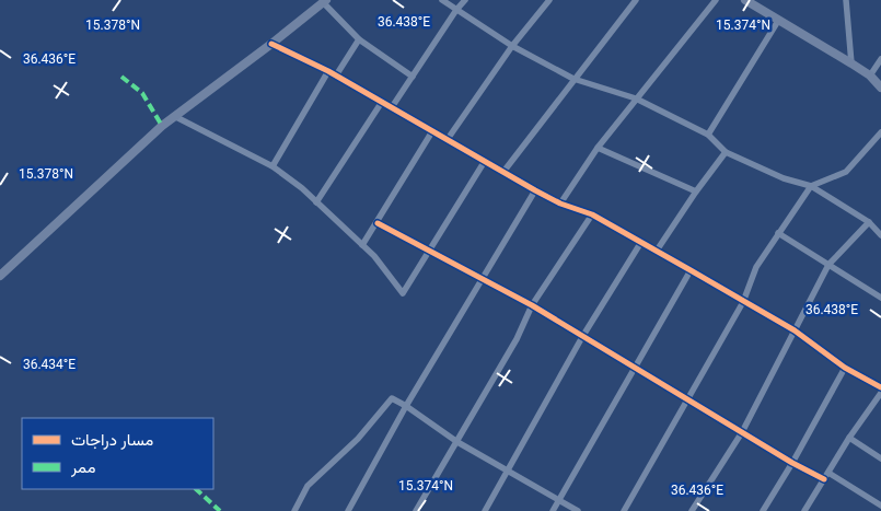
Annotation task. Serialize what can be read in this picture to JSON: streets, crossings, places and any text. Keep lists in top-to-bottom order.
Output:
{
  "legend": ["مسار دراجات", "ممر"],
  "coordinates": [
    "36.438°E",
    "15.378°N",
    "15.374°N",
    "36.436°E",
    "36.434°E"
  ]
}
